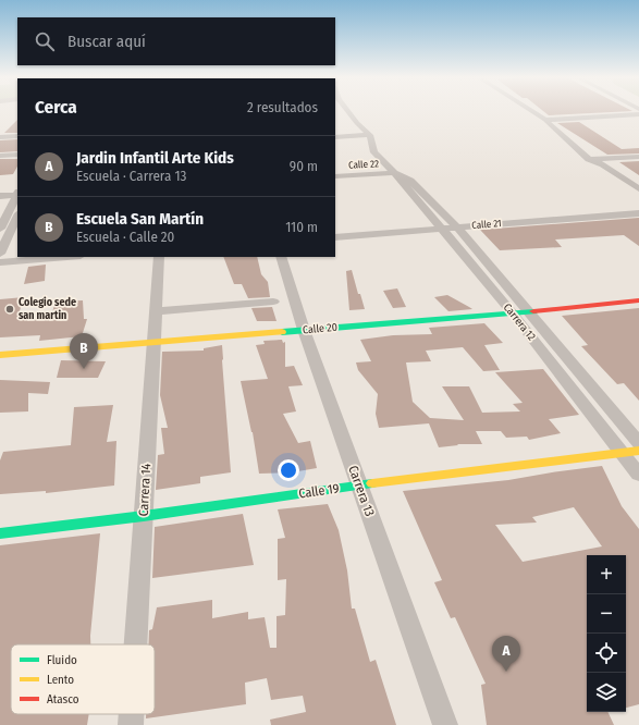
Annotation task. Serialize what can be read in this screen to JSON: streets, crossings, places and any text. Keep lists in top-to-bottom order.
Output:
{
  "streets": {
    "street": [
      "Calle 22",
      "Calle 21",
      "Carrera 12",
      "Calle 20",
      "Carrera 14",
      "Calle 19",
      "Carrera 13"
    ]
  },
  "crossings": [
    ["Calle 22", "Carrera 12"],
    ["Calle 21", "Carrera 12"],
    ["Carrera 12", "Calle 20"],
    ["Carrera 12", "Calle 19"],
    ["Calle 20", "Carrera 14"],
    ["Calle 20", "Carrera 13"],
    ["Carrera 14", "Calle 19"],
    ["Calle 19", "Carrera 13"]
  ],
  "places": ["Colegio sede san martin"],
  "legend": ["Fluido", "Lento", "Atasco"],
  "page": {
    "search": "Buscar aquí",
    "heading": ["Cerca", "2 resultados"],
    "list": [
      {
        "mark": "A",
        "name": "Jardin Infantil Arte Kids",
        "note": "Escuela · Carrera 13",
        "value": "90 m"
      },
      {
        "mark": "B",
        "name": "Escuela San Martín",
        "note": "Escuela · Calle 20",
        "value": "110 m"
      }
    ],
    "pins": ["B", "A"],
    "map_buttons": ["+", "−"]
  }
}
